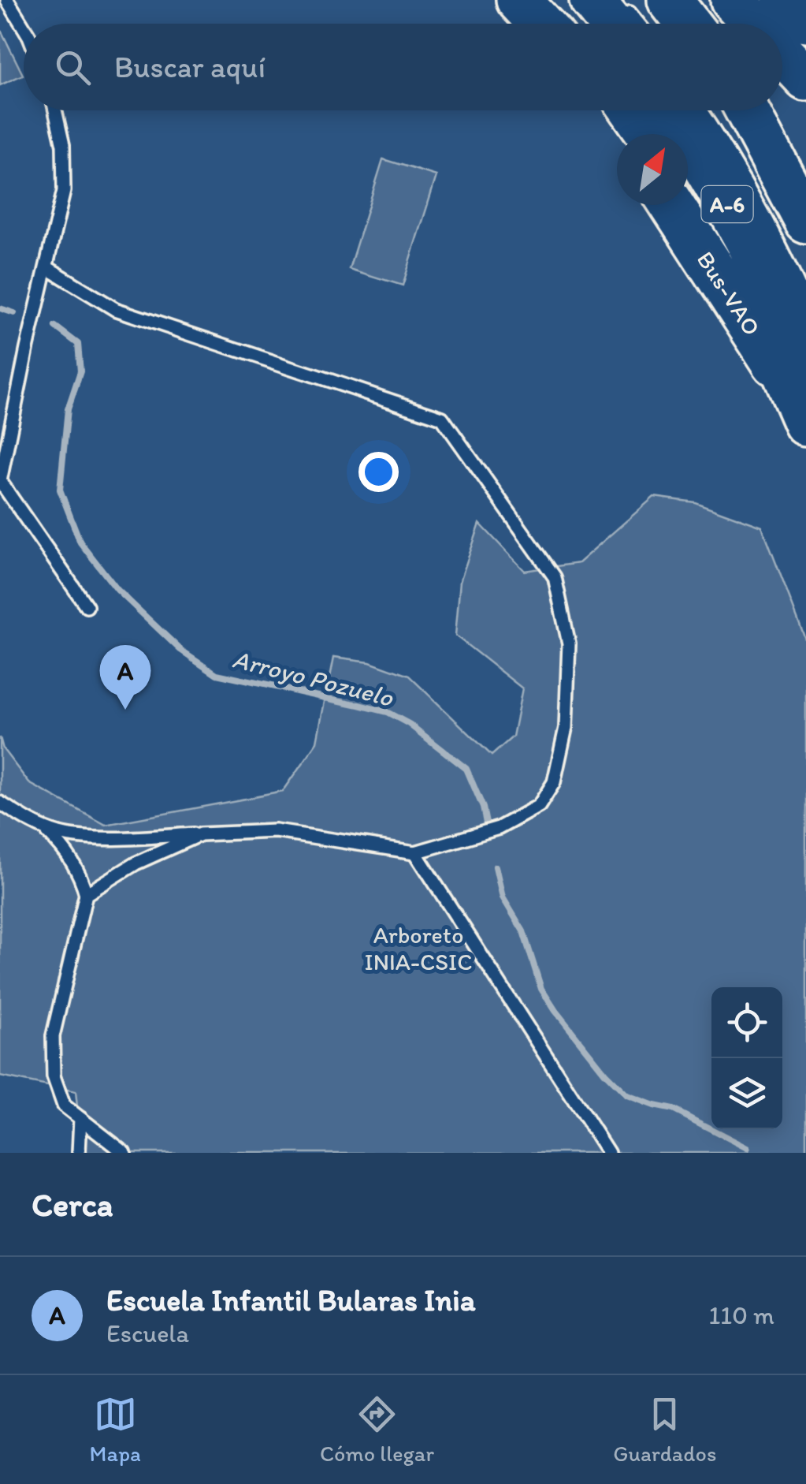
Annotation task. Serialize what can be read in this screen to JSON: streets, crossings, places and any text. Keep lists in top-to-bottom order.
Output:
{
  "streets": {
    "highway": ["A-6", "Bus-VAO"]
  },
  "crossings": [
    ["A-6", "Bus-VAO"]
  ],
  "water": ["Arroyo Pozuelo"],
  "parks": ["Arboreto INIA-CSIC"],
  "north": "top right",
  "page": {
    "search": "Buscar aquí",
    "pins": "A",
    "heading": "Cerca",
    "list": [
      {
        "mark": "A",
        "name": "Escuela Infantil Bularas Inia",
        "note": "Escuela",
        "value": "110 m"
      }
    ],
    "nav": ["Mapa", "Cómo llegar", "Guardados"]
  }
}
